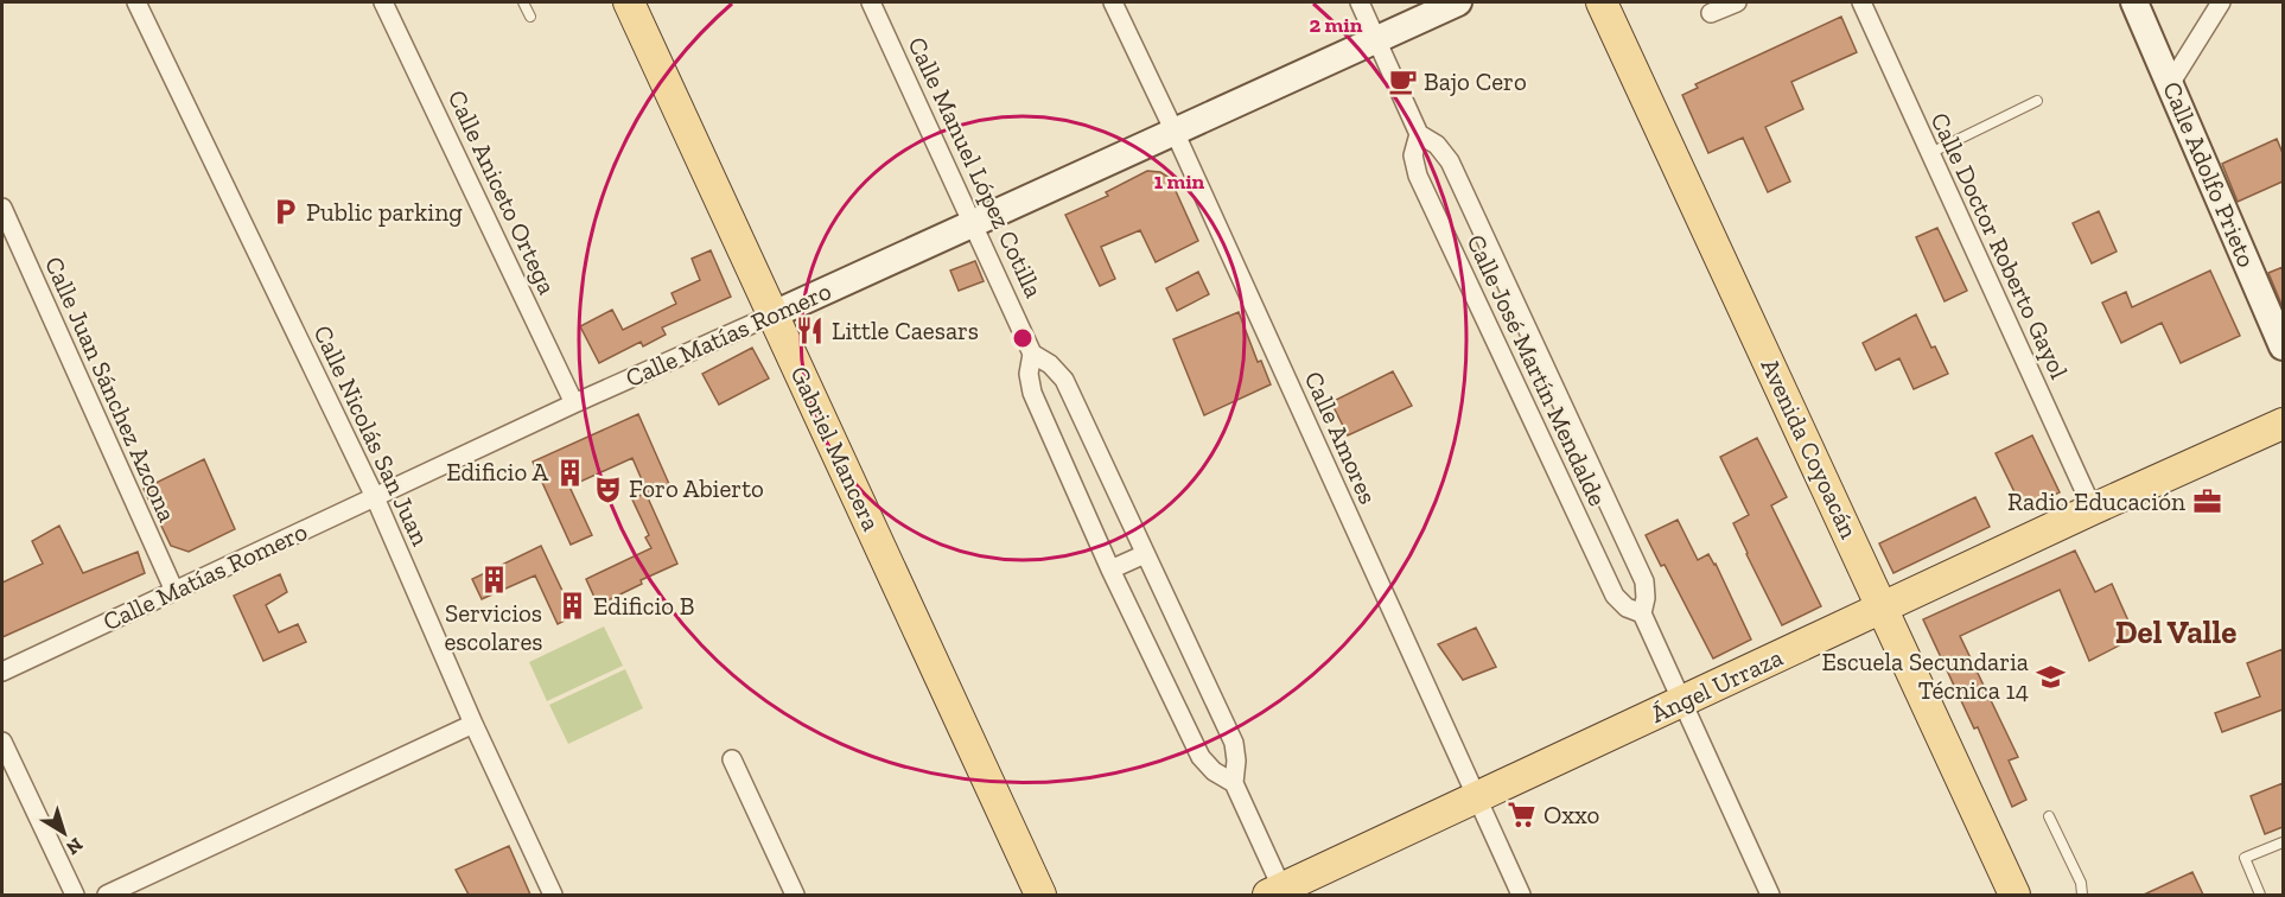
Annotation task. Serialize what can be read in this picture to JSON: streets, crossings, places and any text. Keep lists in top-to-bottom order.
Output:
{
  "streets": {
    "main road": ["Gabriel Mancera", "Avenida Coyoacán", "Ángel Urraza"],
    "street": [
      "Calle Manuel López Cotilla",
      "Calle Adolfo Prieto",
      "Calle Aniceto Ortega",
      "Calle Doctor Roberto Gayol",
      "Calle Matías Romero",
      "Calle José Martín Mendalde",
      "Calle Juan Sánchez Azcona",
      "Calle Nicolás San Juan",
      "Calle Amores"
    ]
  },
  "crossings": [
    ["Calle Manuel López Cotilla", "Calle Matías Romero"],
    ["Calle Manuel López Cotilla", "Ángel Urraza"],
    ["Calle Aniceto Ortega", "Calle Matías Romero"],
    ["Calle Doctor Roberto Gayol", "Ángel Urraza"],
    ["Calle Matías Romero", "Calle José Martín Mendalde"],
    ["Calle Matías Romero", "Calle Juan Sánchez Azcona"],
    ["Calle Matías Romero", "Calle Nicolás San Juan"],
    ["Calle Matías Romero", "Calle Amores"],
    ["Calle Matías Romero", "Gabriel Mancera"],
    ["Calle José Martín Mendalde", "Ángel Urraza"],
    ["Calle Amores", "Ángel Urraza"],
    ["Avenida Coyoacán", "Ángel Urraza"]
  ],
  "districts": ["Del Valle"],
  "places": {
    "cafe": ["Bajo Cero"],
    "parking": ["Public parking"],
    "restaurant": ["Little Caesars"],
    "building": ["Edificio A", "Servicios escolares", "Edificio B"],
    "theatre": ["Foro Abierto"],
    "office": ["Radio Educación"],
    "school or university": ["Escuela Secundaria Técnica 14"],
    "supermarket": ["Oxxo"]
  },
  "north": "bottom right",
  "rings": ["2 min", "1 min"]
}
